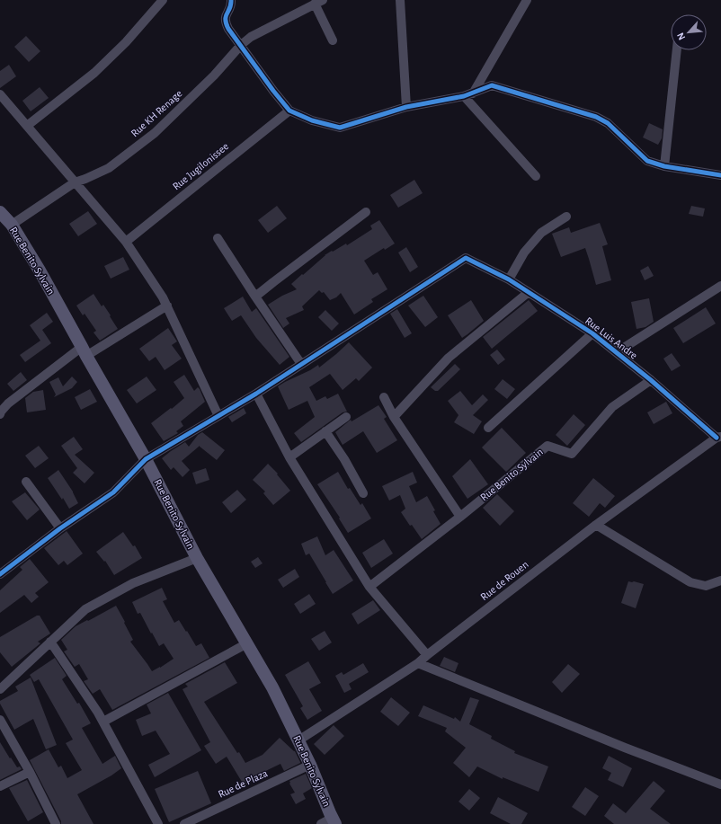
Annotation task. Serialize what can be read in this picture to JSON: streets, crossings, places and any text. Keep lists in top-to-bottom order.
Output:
{
  "streets": {
    "main road": ["Rue Benito Sylvain"],
    "street": [
      "Rue KH Renage",
      "Rue Jugilonissee",
      "Rue Luis Andre",
      "Rue de Rouen",
      "Rue de Plaza"
    ]
  },
  "crossings": [
    ["Rue KH Renage", "Rue Benito Sylvain"],
    ["Rue Benito Sylvain", "Rue Luis Andre"],
    ["Rue Benito Sylvain", "Rue de Rouen"],
    ["Rue Benito Sylvain", "Rue de Plaza"],
    ["Rue Luis Andre", "Rue de Rouen"]
  ],
  "north": "bottom left"
}
